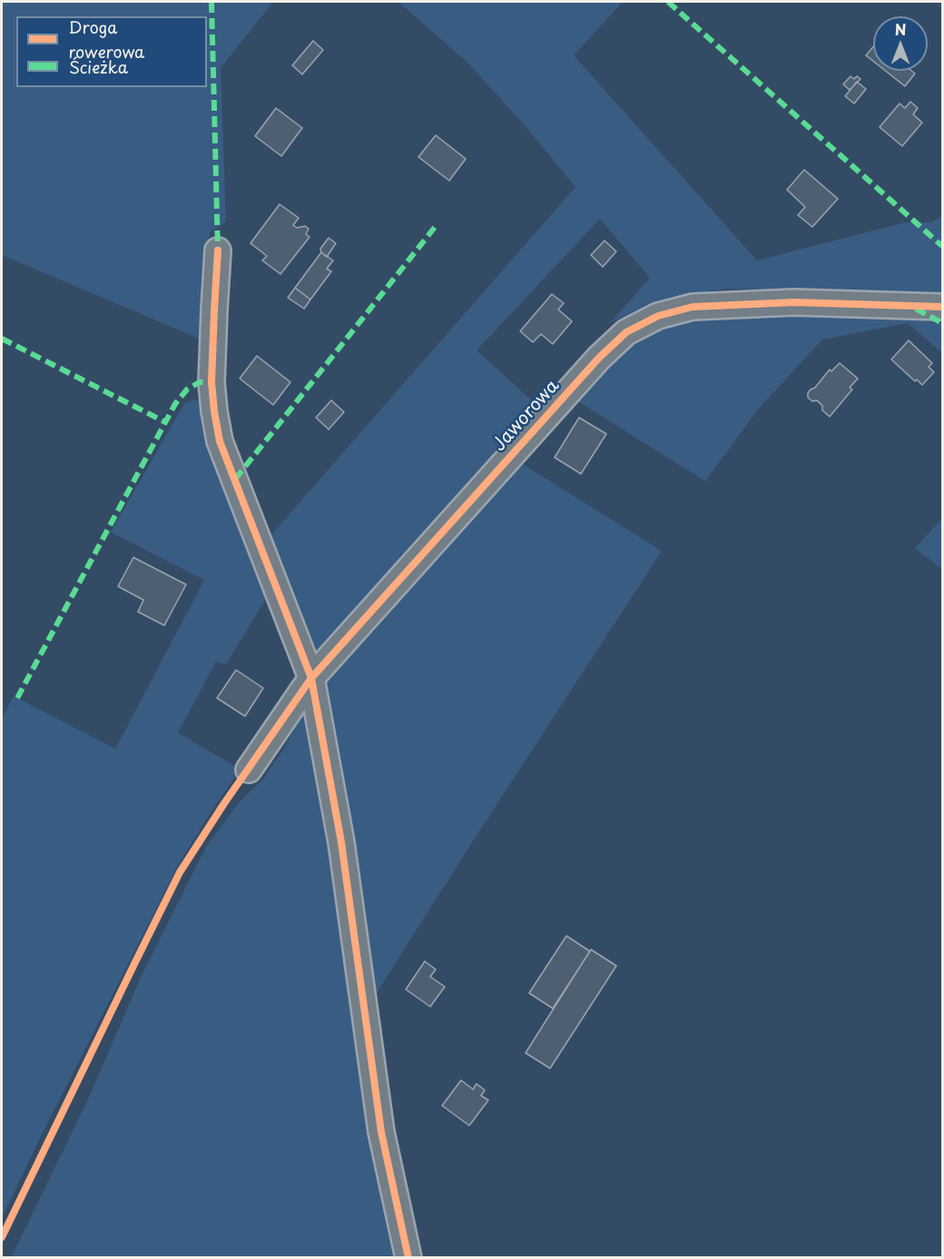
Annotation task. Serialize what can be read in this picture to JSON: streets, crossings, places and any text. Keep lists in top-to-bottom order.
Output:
{
  "streets": {
    "street": ["Jaworowa"]
  },
  "legend": ["Droga rowerowa", "Ścieżka"],
  "north": "top"
}
